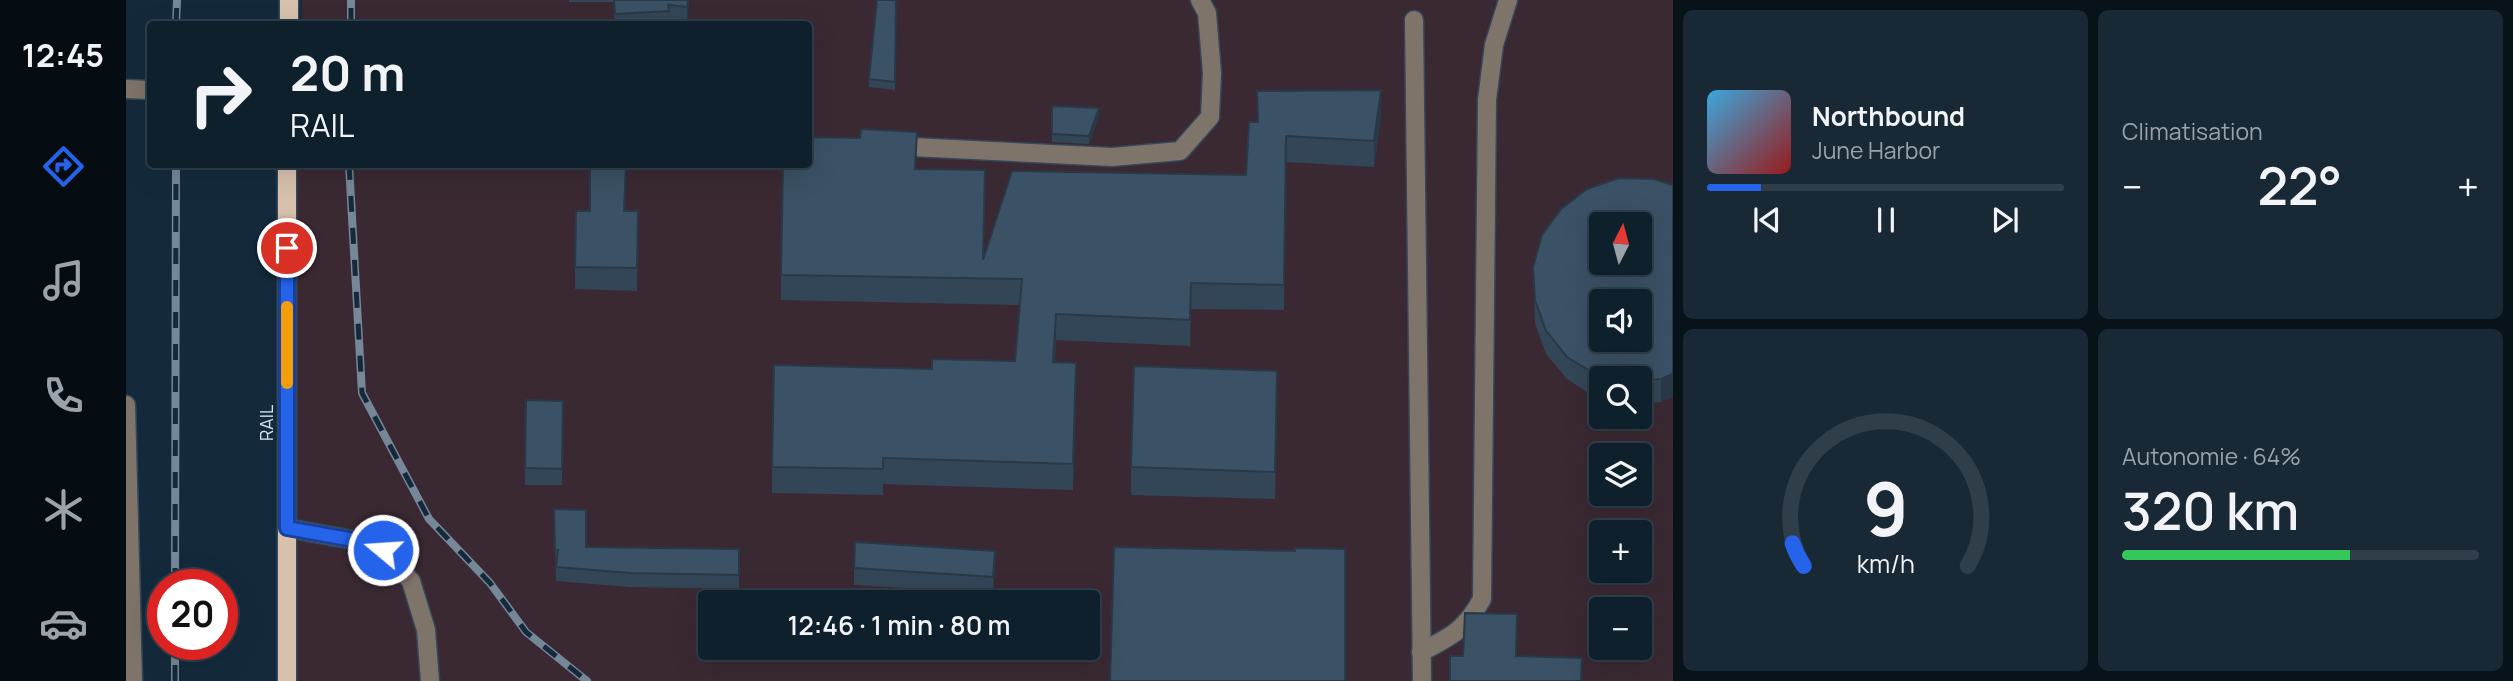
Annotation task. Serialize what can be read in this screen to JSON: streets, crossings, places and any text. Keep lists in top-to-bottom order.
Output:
{
  "streets": {
    "main road": ["RAIL"]
  },
  "north": "top",
  "page": {
    "tabs": "12:45",
    "tile": [
      "Climatisation",
      ["Autonomie · 64%", "320 km"]
    ],
    "turn": ["20 m", "RAIL"],
    "song": ["Northbound", "June Harbor"],
    "heat": ["−", "22°", "+"],
    "map_buttons": ["+", "−"],
    "limit": "20",
    "trip": "12:46 · 1 min · 80 m",
    "gauge": ["9", "km/h"]
  }
}
